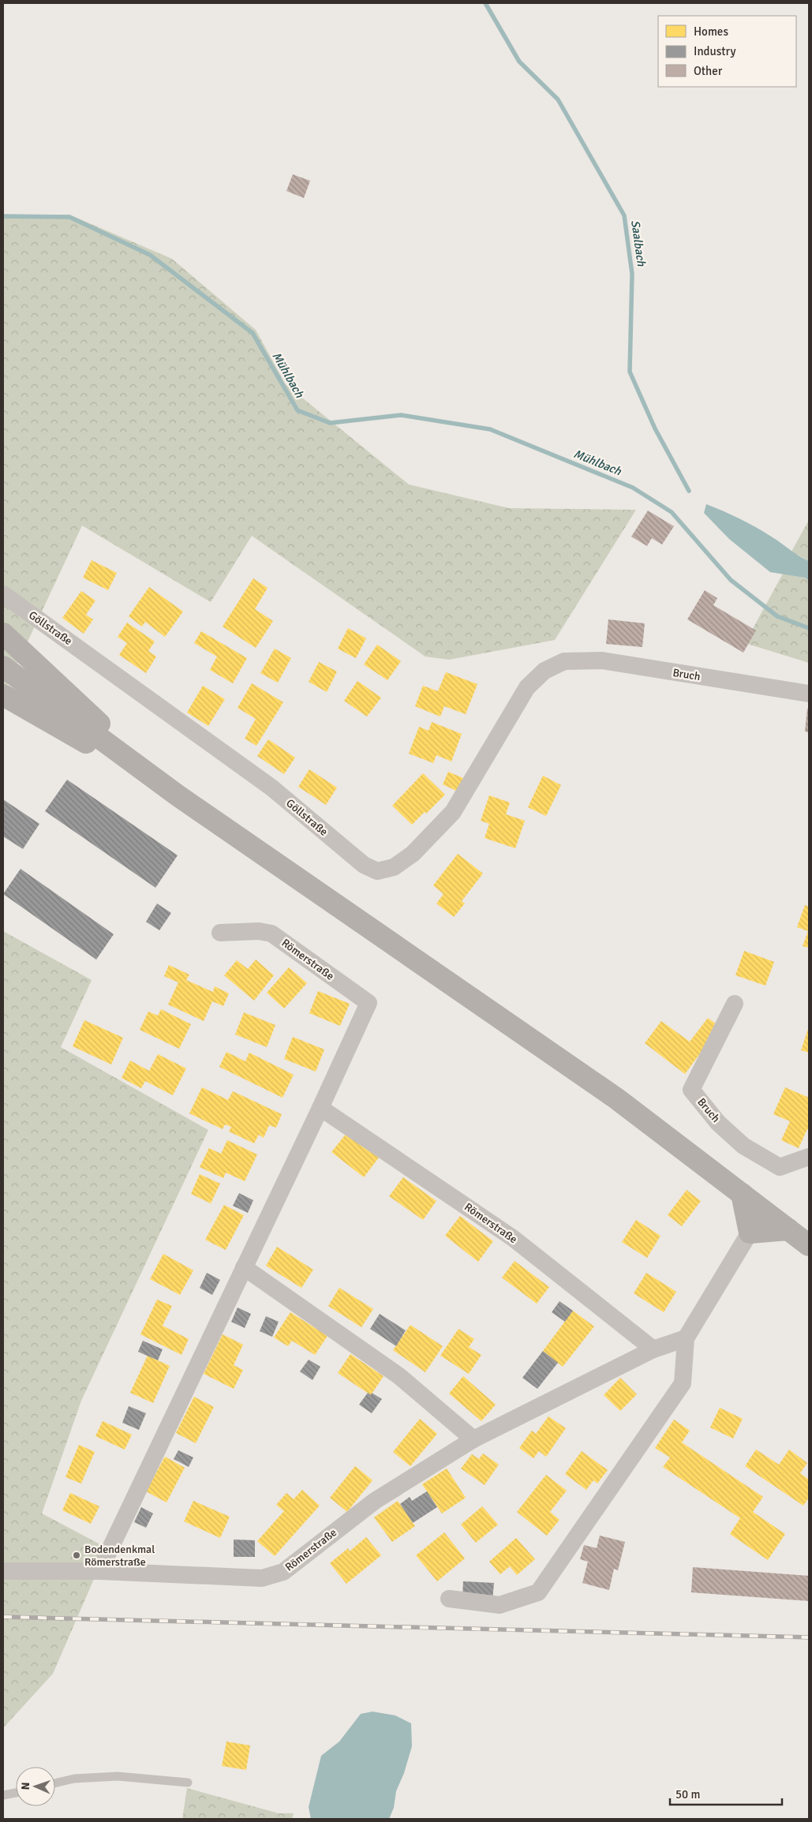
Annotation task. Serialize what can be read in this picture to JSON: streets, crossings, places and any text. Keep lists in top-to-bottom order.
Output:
{
  "streets": {
    "street": ["Göllstraße", "Bruch", "Römerstraße"]
  },
  "crossings": [
    ["Göllstraße", "Bruch"]
  ],
  "water": ["Saalbach", "Mühlbach"],
  "places": ["Bodendenkmal Römerstraße"],
  "legend": ["Homes", "Industry", "Other"],
  "scale_bar": "50 m",
  "north": "left"
}
